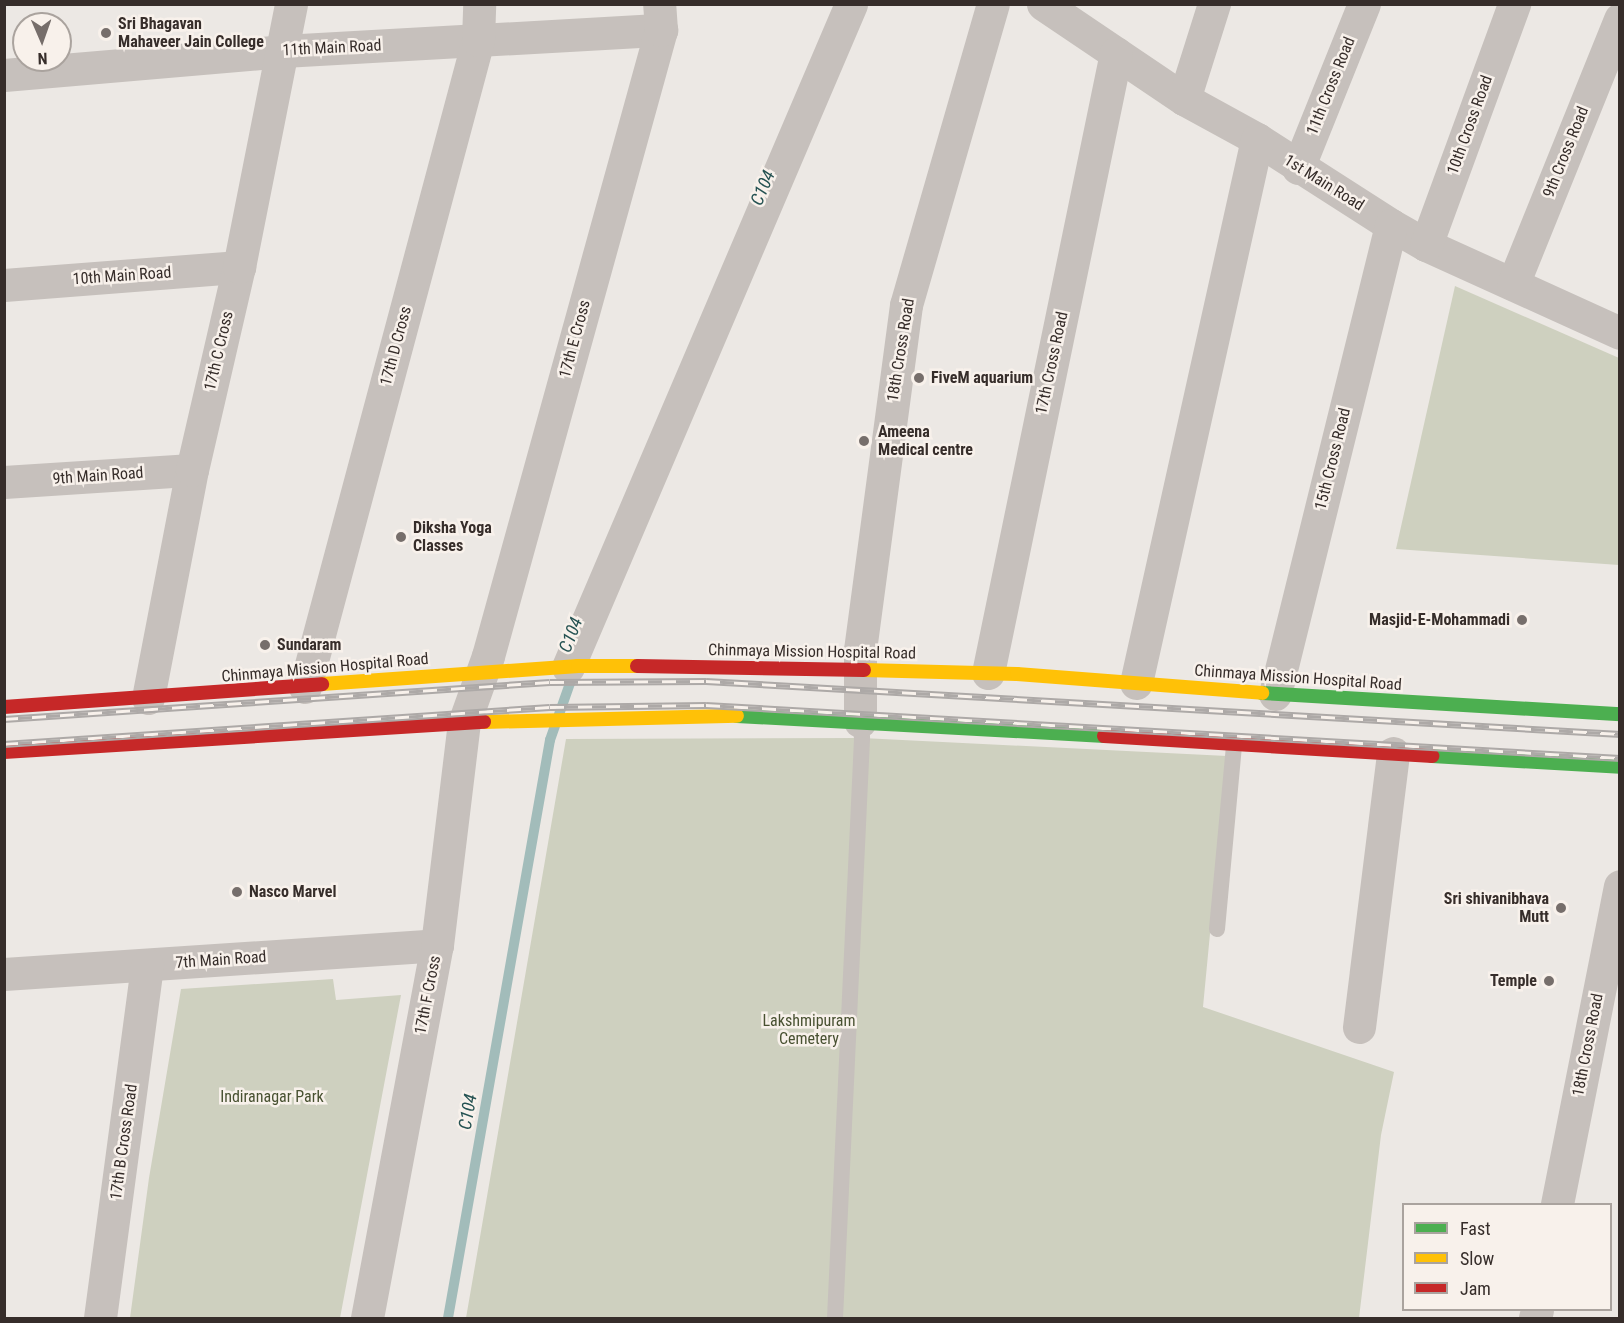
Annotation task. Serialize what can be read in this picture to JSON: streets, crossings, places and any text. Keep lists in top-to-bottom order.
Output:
{
  "streets": {
    "main road": ["Chinmaya Mission Hospital Road"],
    "street": [
      "11th Main Road",
      "11th Cross Road",
      "10th Cross Road",
      "9th Cross Road",
      "1st Main Road",
      "10th Main Road",
      "17th E Cross",
      "17th D Cross",
      "18th Cross Road",
      "17th C Cross",
      "17th Cross Road",
      "15th Cross Road",
      "9th Main Road",
      "7th Main Road",
      "17th F Cross",
      "17th B Cross Road"
    ]
  },
  "crossings": [
    ["11th Main Road", "17th E Cross"],
    ["11th Main Road", "17th D Cross"],
    ["11th Main Road", "17th C Cross"],
    ["11th Cross Road", "1st Main Road"],
    ["10th Cross Road", "1st Main Road"],
    ["9th Cross Road", "1st Main Road"],
    ["1st Main Road", "17th Cross Road"],
    ["1st Main Road", "15th Cross Road"],
    ["10th Main Road", "17th C Cross"],
    ["17th E Cross", "Chinmaya Mission Hospital Road"],
    ["17th E Cross", "17th F Cross"],
    ["17th D Cross", "Chinmaya Mission Hospital Road"],
    ["18th Cross Road", "Chinmaya Mission Hospital Road"],
    ["17th C Cross", "9th Main Road"],
    ["17th C Cross", "Chinmaya Mission Hospital Road"],
    ["17th Cross Road", "Chinmaya Mission Hospital Road"],
    ["15th Cross Road", "Chinmaya Mission Hospital Road"],
    ["Chinmaya Mission Hospital Road", "17th F Cross"],
    ["7th Main Road", "17th F Cross"],
    ["7th Main Road", "17th B Cross Road"]
  ],
  "water": ["C104"],
  "parks": ["Lakshmipuram Cemetery", "Indiranagar Park"],
  "places": [
    "Sri Bhagavan Mahaveer Jain College",
    "FiveM aquarium",
    "Ameena Medical centre",
    "Diksha Yoga Classes",
    "Masjid-E-Mohammadi",
    "Sundaram",
    "Nasco Marvel",
    "Sri shivanibhava Mutt",
    "Temple"
  ],
  "legend": ["Fast", "Slow", "Jam"],
  "north": "bottom"
}
